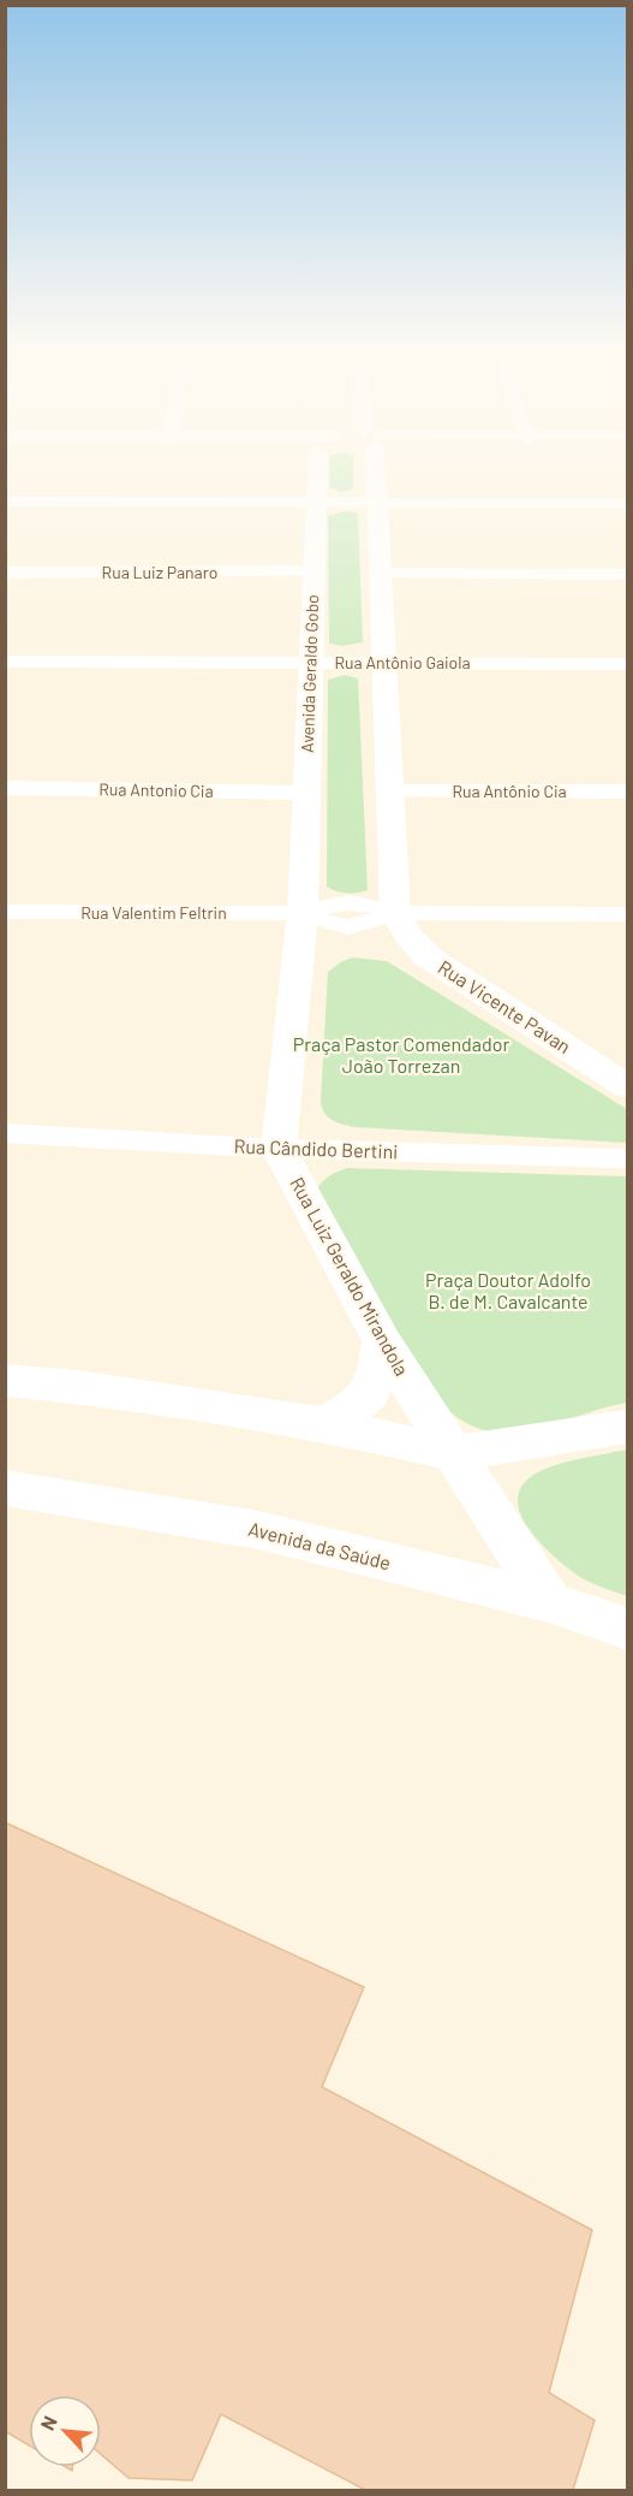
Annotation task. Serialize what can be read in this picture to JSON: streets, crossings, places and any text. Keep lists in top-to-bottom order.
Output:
{
  "streets": {
    "street": [
      "Rua Luiz Panaro",
      "Rua Antônio Gaiola",
      "Avenida Geraldo Gobo",
      "Rua Antonio Cia",
      "Rua Antônio Cia",
      "Rua Valentim Feltrin",
      "Rua Vicente Pavan",
      "Rua Cândido Bertini",
      "Rua Luiz Geraldo Mirandola",
      "Avenida da Saúde"
    ]
  },
  "crossings": [
    ["Rua Luiz Panaro", "Avenida Geraldo Gobo"],
    ["Rua Antônio Gaiola", "Avenida Geraldo Gobo"],
    ["Avenida Geraldo Gobo", "Rua Antonio Cia"],
    ["Avenida Geraldo Gobo", "Rua Valentim Feltrin"],
    ["Rua Valentim Feltrin", "Rua Vicente Pavan"],
    ["Rua Cândido Bertini", "Rua Luiz Geraldo Mirandola"],
    ["Rua Luiz Geraldo Mirandola", "Avenida da Saúde"]
  ],
  "parks": ["Praça Pastor Comendador João Torrezan", "Praça Doutor Adolfo B. de M. Cavalcante"],
  "north": "top left"
}
